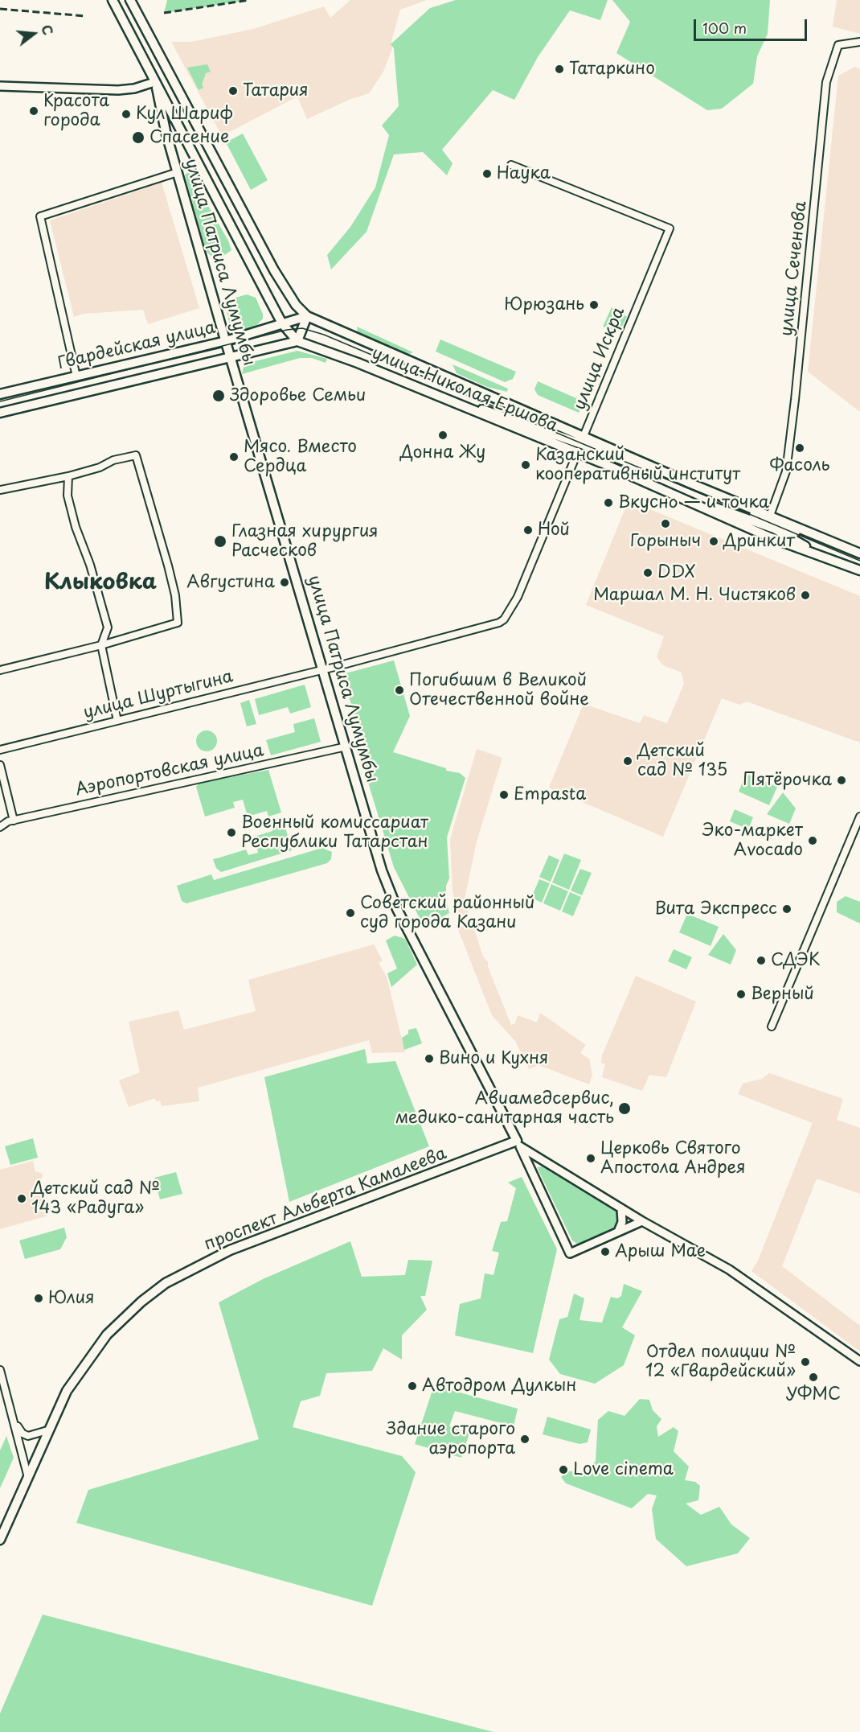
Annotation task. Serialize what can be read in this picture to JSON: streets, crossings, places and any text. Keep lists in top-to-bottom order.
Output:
{
  "streets": {
    "main road": [
      "улица Патриса Лумумбы",
      "Гвардейская улица",
      "улица Николая Ершова",
      "проспект Альберта Камалеева"
    ],
    "street": [
      "улица Сеченова",
      "улица Искра",
      "улица Шуртыгина",
      "Аэропортовская улица"
    ]
  },
  "crossings": [
    ["улица Патриса Лумумбы", "Гвардейская улица"],
    ["улица Патриса Лумумбы", "улица Искра"],
    ["улица Патриса Лумумбы", "улица Николая Ершова"],
    ["улица Патриса Лумумбы", "улица Шуртыгина"],
    ["улица Патриса Лумумбы", "Аэропортовская улица"],
    ["улица Патриса Лумумбы", "проспект Альберта Камалеева"],
    ["улица Сеченова", "улица Николая Ершова"],
    ["Гвардейская улица", "улица Николая Ершова"],
    ["улица Искра", "улица Николая Ершова"],
    ["улица Искра", "улица Шуртыгина"]
  ],
  "districts": ["Клыковка"],
  "places": [
    "Татаркино",
    "Татария",
    "Красота города",
    "Кул Шариф",
    "Спасение",
    "Наука",
    "Юрюзань",
    "Здоровье Семьи",
    "Донна Жу",
    "Фасоль",
    "Мясо. Вместо Сердца",
    "Казанский кооперативный институт",
    "Вкусно — и точка",
    "Горыныч",
    "Ной",
    "Глазная хирургия Расческов",
    "Дринкит",
    "DDX",
    "Августина",
    "Маршал М. Н. Чистяков",
    "Погибшим в Великой Отечественной войне",
    "Детский сад № 135",
    "Пятёрочка",
    "Empasta",
    "Военный комиссариат Республики Татарстан",
    "Эко-маркет Avocado",
    "Вита Экспресс",
    "Советский районный суд города Казани",
    "СДЭК",
    "Верный",
    "Вино и Кухня",
    "Авиамедсервис, медико-санитарная часть",
    "Церковь Святого Апостола Андрея",
    "Детский сад № 143 «Радуга»",
    "Арыш Мае",
    "Юлия",
    "Отдел полиции № 12 «Гвардейский»",
    "УФМС",
    "Автодром Дулкын",
    "Здание старого аэропорта",
    "Love cinema"
  ],
  "scale_bar": "100 m",
  "north": "right"
}
